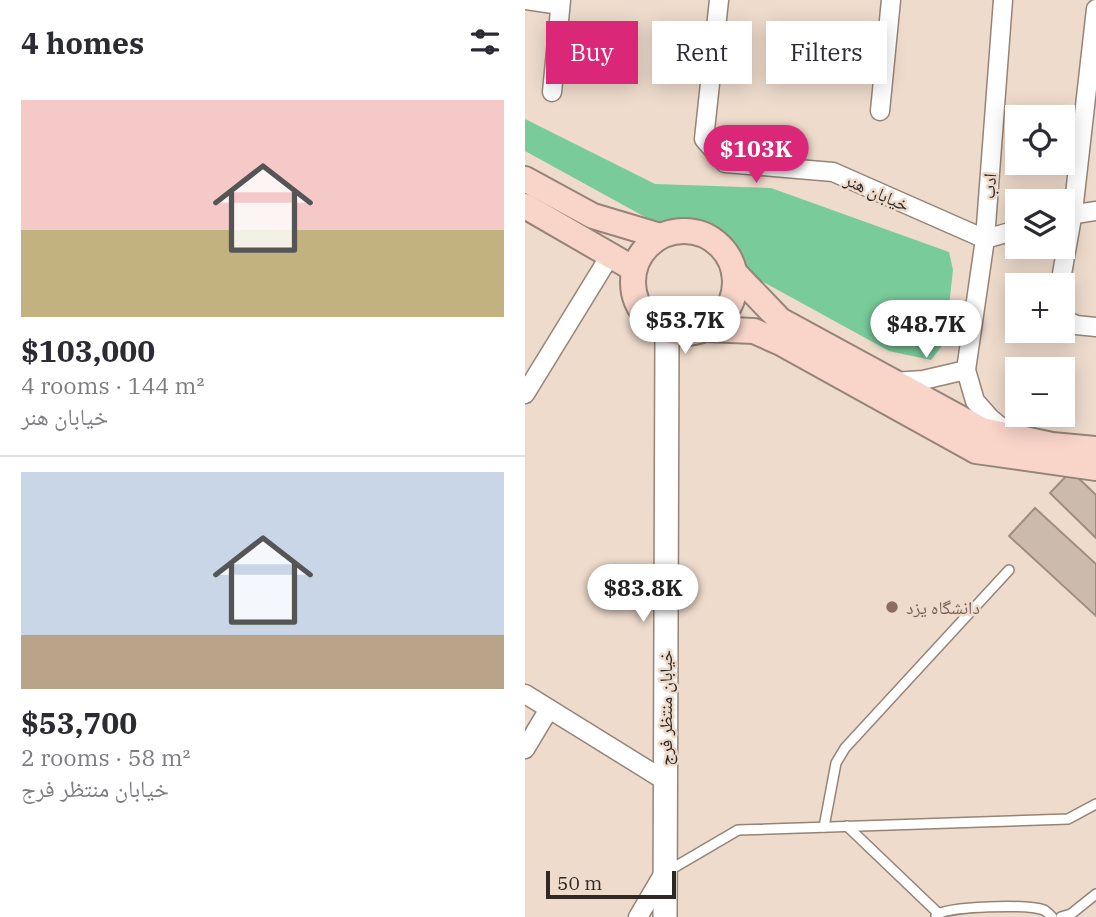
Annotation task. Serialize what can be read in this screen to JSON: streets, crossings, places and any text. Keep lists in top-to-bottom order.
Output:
{
  "streets": {
    "street": ["ادب", "خیابان هنر", "خیابان منتظر فرج"]
  },
  "crossings": [
    ["ادب", "خیابان هنر"]
  ],
  "places": ["دانشگاه یزد"],
  "scale_bar": "50 m",
  "page": {
    "heading": "4 homes",
    "chip": ["Buy", "Rent", "Filters"],
    "list": [
      {
        "name": "$103,000",
        "note": "4 rooms · 144 m² · خیابان هنر"
      },
      {
        "name": "$53,700",
        "note": "2 rooms · 58 m² · خیابان منتظر فرج"
      }
    ],
    "map_buttons": ["+", "−"],
    "price": [
      "$103K",
      "$53.7K",
      "$48.7K",
      "$83.8K"
    ],
    "scale": "50 m"
  }
}
